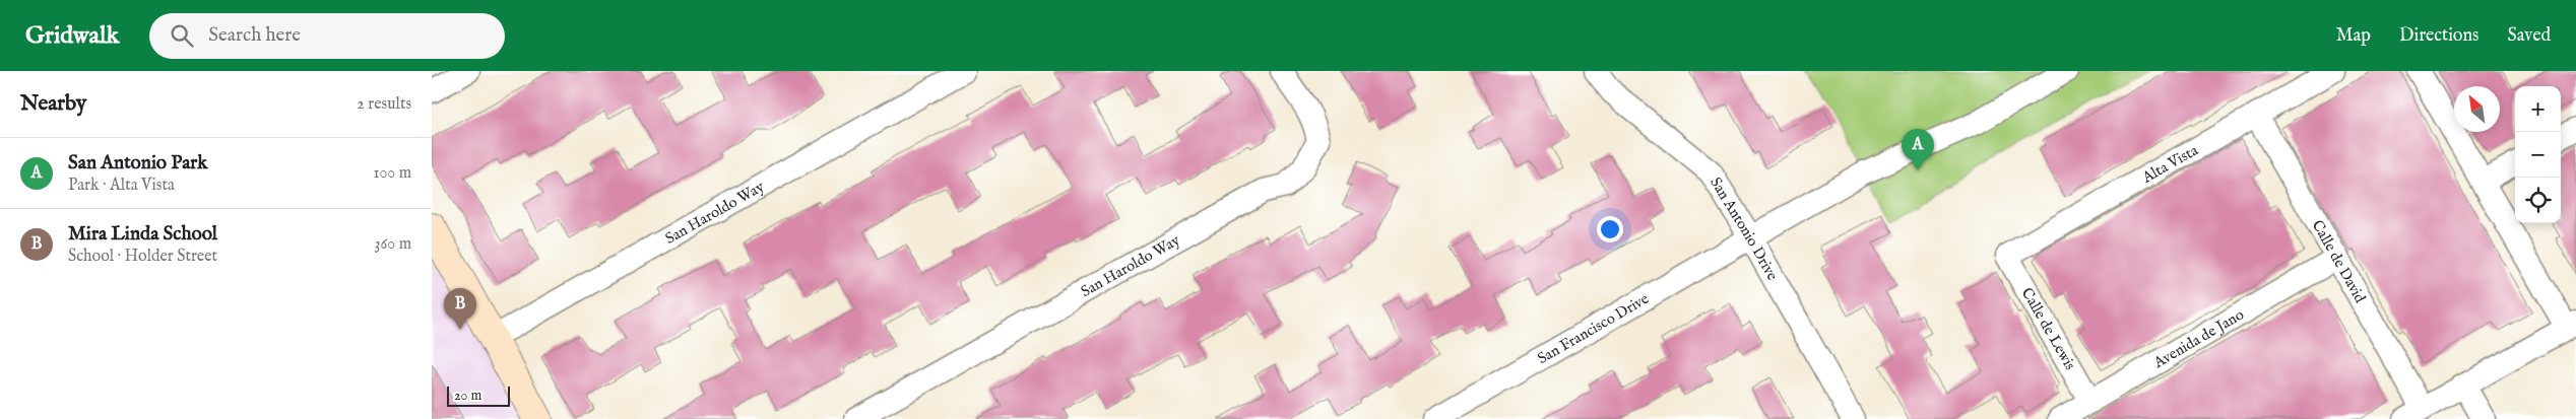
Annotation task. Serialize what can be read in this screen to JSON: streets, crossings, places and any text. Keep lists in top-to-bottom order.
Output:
{
  "streets": {
    "street": [
      "Alta Vista",
      "San Haroldo Way",
      "San Antonio Drive",
      "Calle de David",
      "San Francisco Drive",
      "Calle de Lewis",
      "Avenida de Jano"
    ]
  },
  "crossings": [
    ["Alta Vista", "Calle de David"],
    ["Alta Vista", "Calle de Lewis"],
    ["San Antonio Drive", "San Francisco Drive"],
    ["Calle de David", "Avenida de Jano"],
    ["Calle de Lewis", "Avenida de Jano"]
  ],
  "scale_bar": "20 m",
  "north": "top left",
  "page": {
    "header": "Gridwalk",
    "search": "Search here",
    "nav": ["Map", "Directions", "Saved"],
    "heading": ["Nearby", "2 results"],
    "map_buttons": ["+", "−"],
    "pins": ["A", "B"],
    "list": [
      {
        "mark": "A",
        "name": "San Antonio Park",
        "note": "Park · Alta Vista",
        "value": "100 m"
      },
      {
        "mark": "B",
        "name": "Mira Linda School",
        "note": "School · Holder Street",
        "value": "360 m"
      }
    ],
    "scale": "20 m"
  }
}
